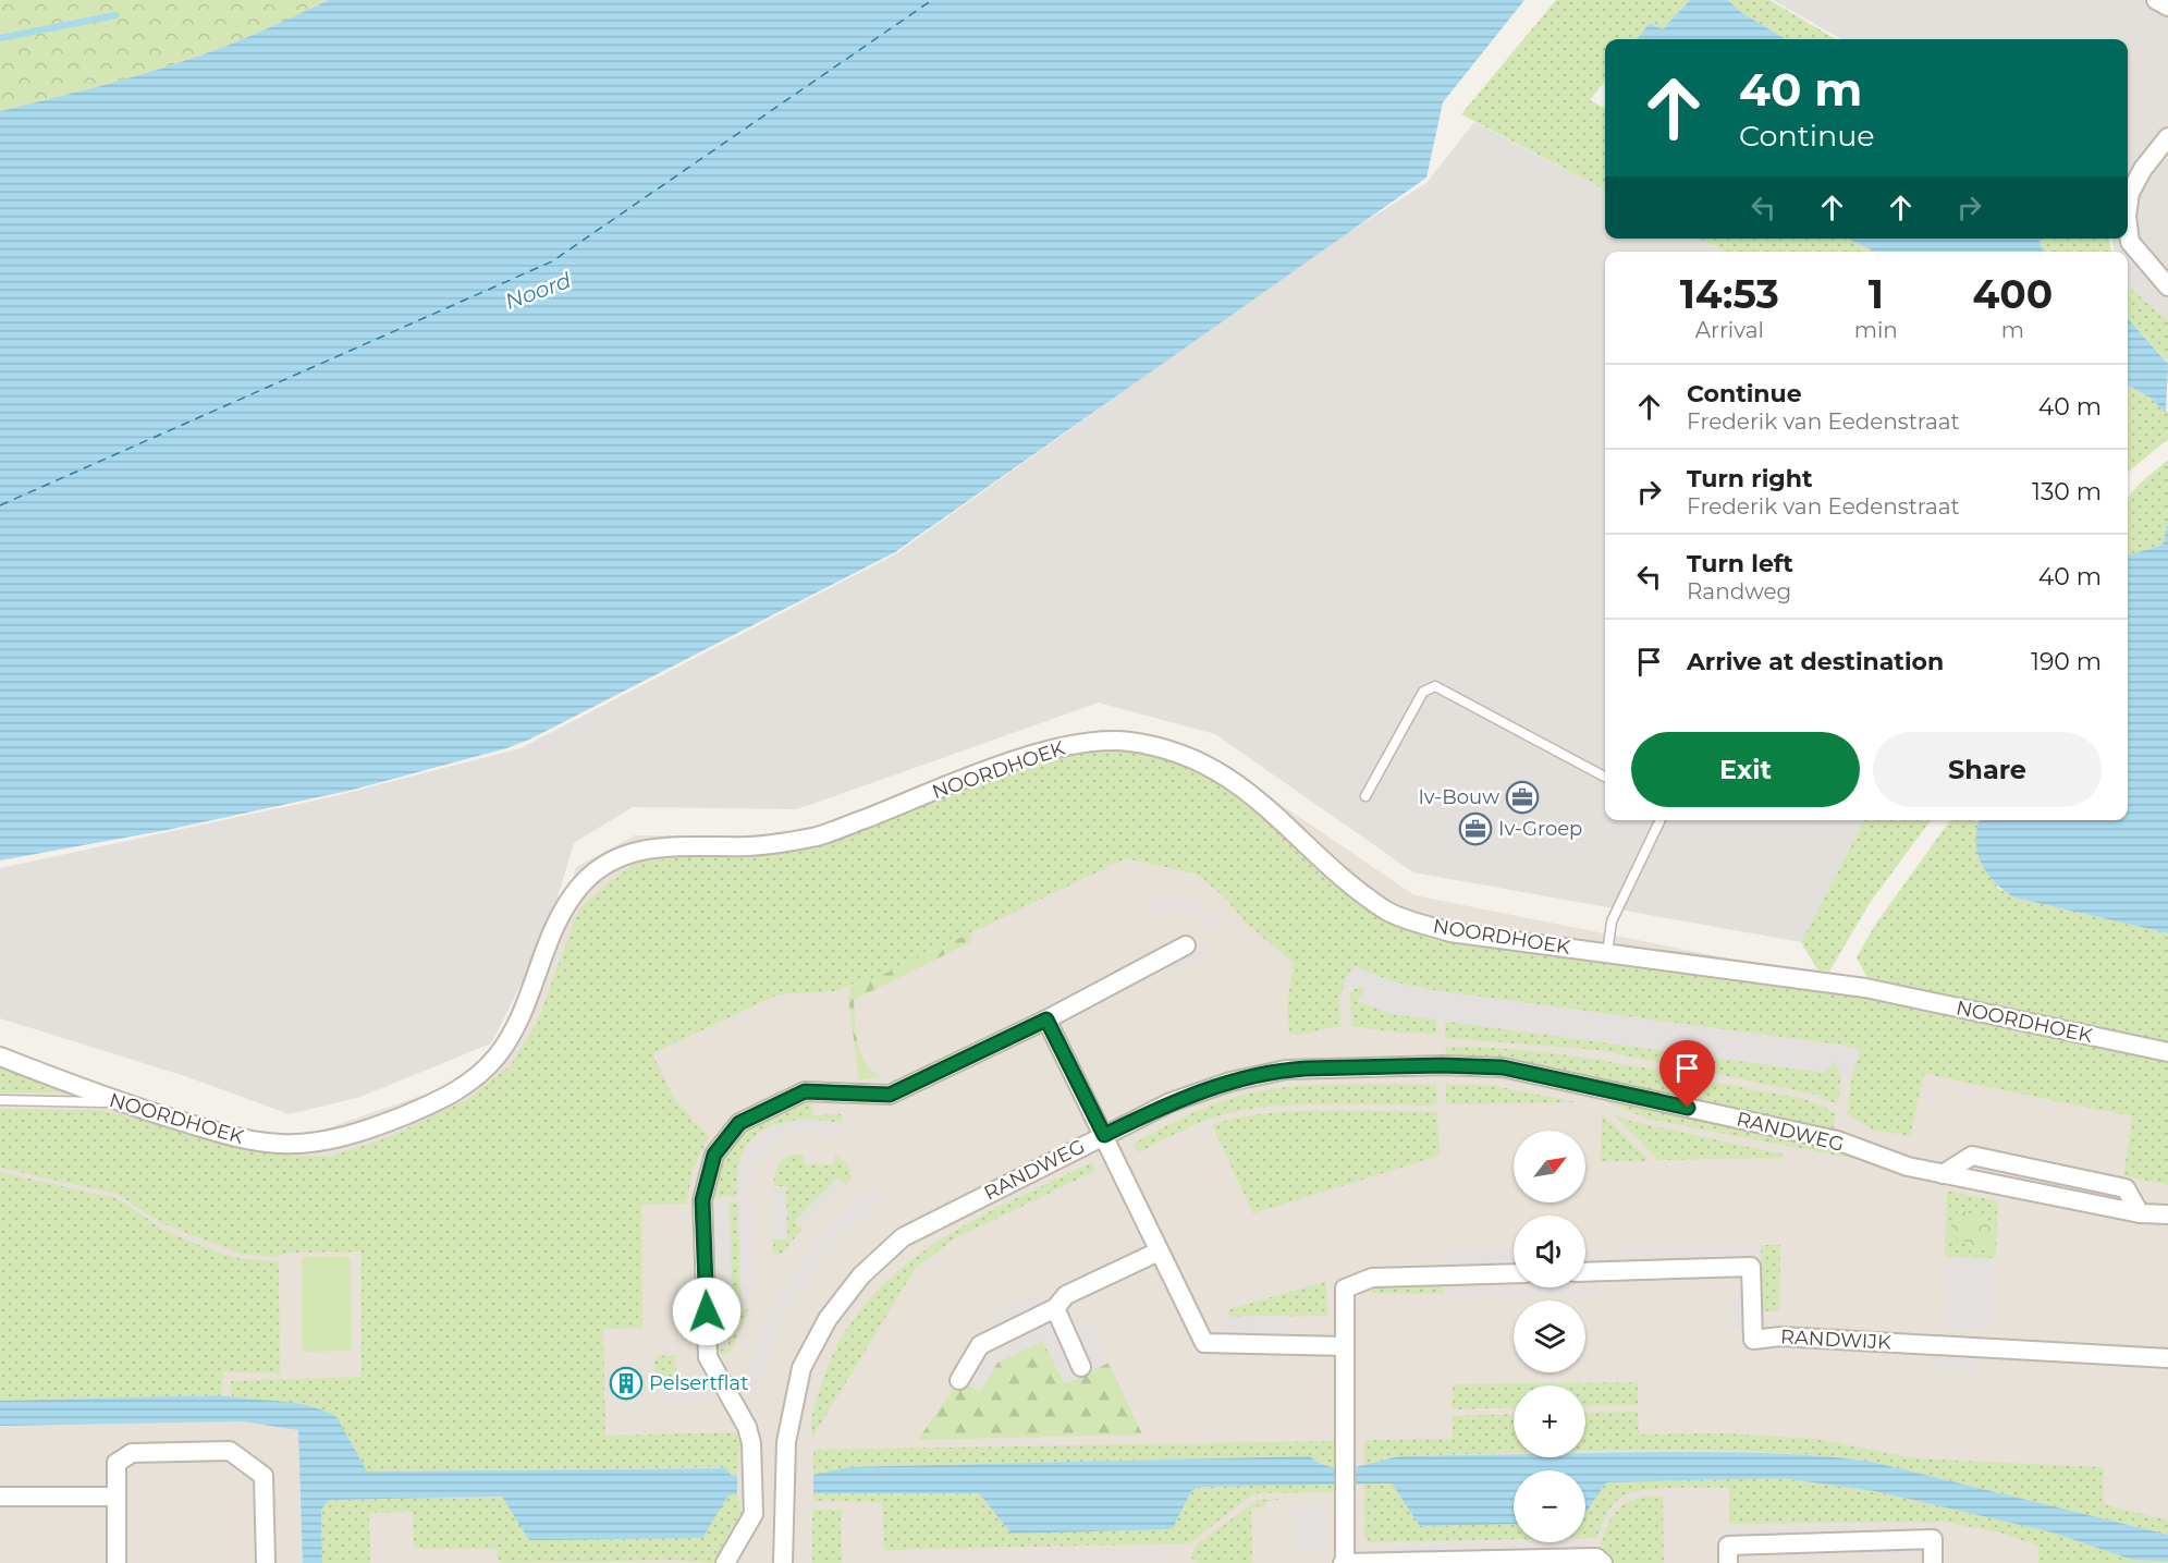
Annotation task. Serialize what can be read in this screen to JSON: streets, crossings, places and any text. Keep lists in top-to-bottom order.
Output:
{
  "streets": {
    "street": ["NOORDHOEK", "RANDWEG", "RANDWIJK"]
  },
  "water": ["Noord"],
  "places": {
    "office": ["Iv-Bouw", "Iv-Groep"],
    "building": ["Pelsertflat"]
  },
  "north": "top right",
  "page": {
    "turn": ["40 m", "Continue"],
    "eta": [
      "14:53",
      "Arrival",
      "1",
      "min",
      "400",
      "m"
    ],
    "list": [
      {
        "name": "Continue",
        "note": "Frederik van Eedenstraat",
        "value": "40 m"
      },
      {
        "name": "Turn right",
        "note": "Frederik van Eedenstraat",
        "value": "130 m"
      },
      {
        "name": "Turn left",
        "note": "Randweg",
        "value": "40 m"
      },
      {
        "name": "Arrive at destination",
        "value": "190 m"
      }
    ],
    "buttons": ["Exit", "Share"],
    "map_buttons": ["+", "−"]
  }
}
